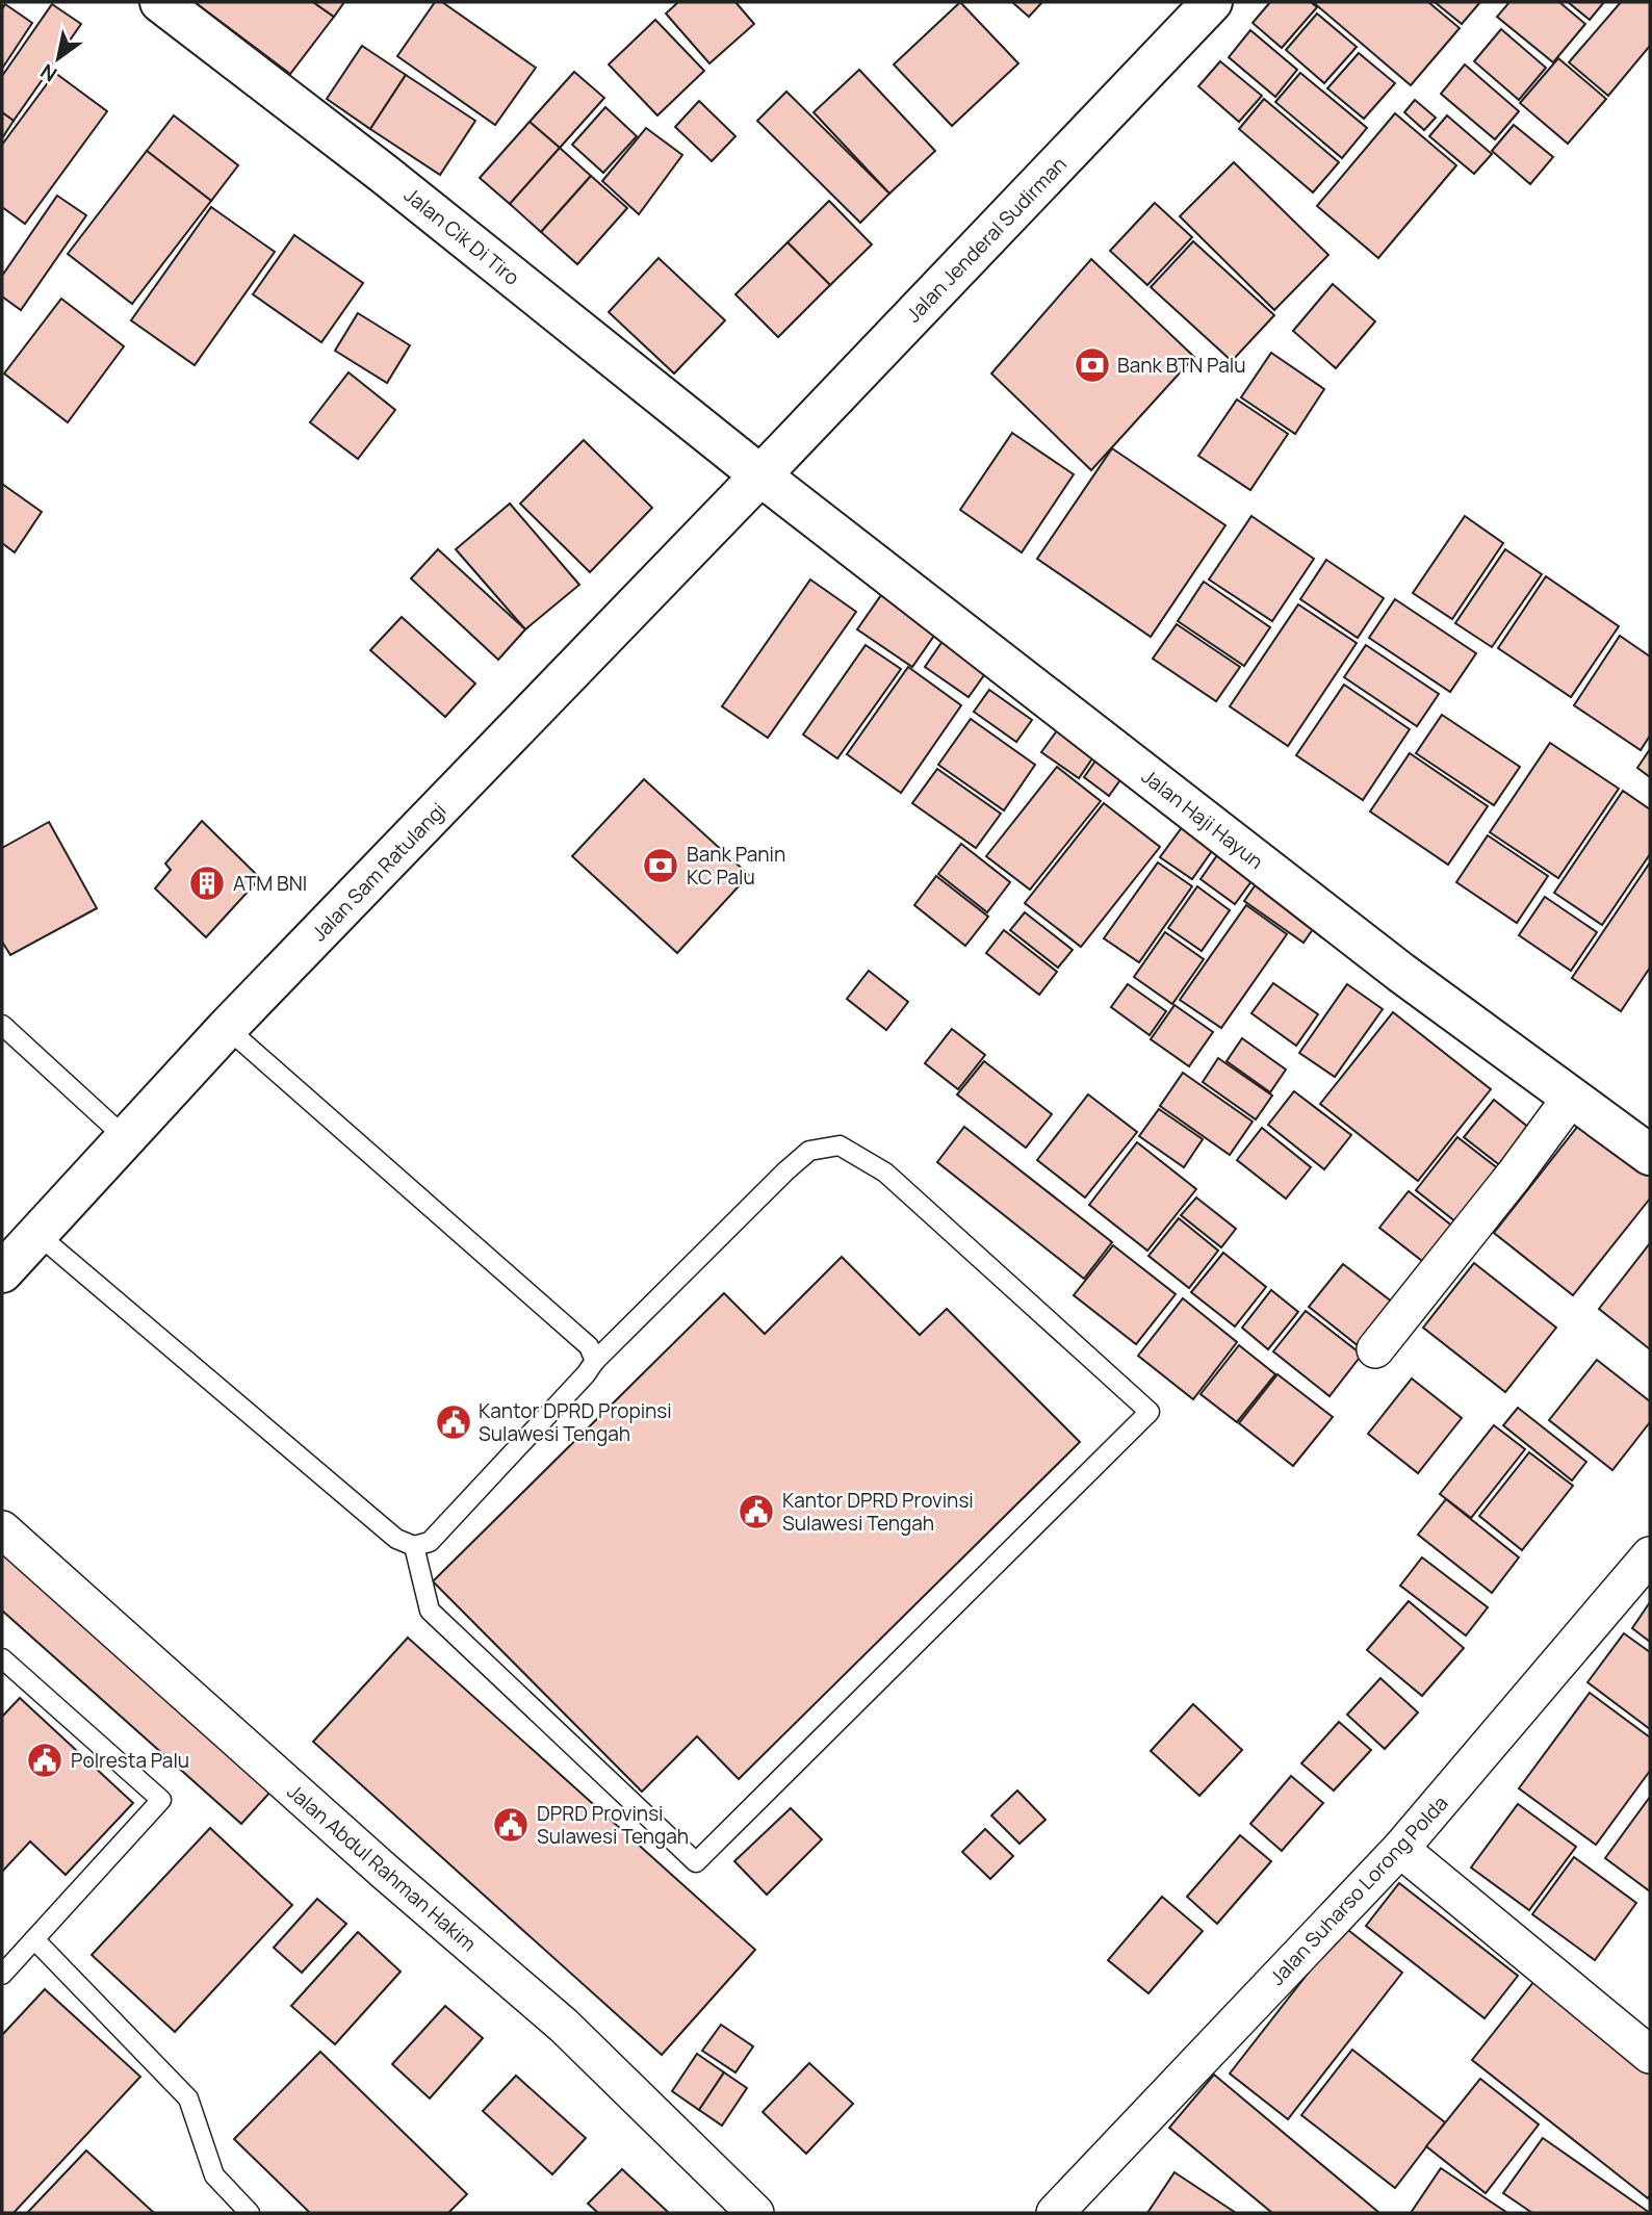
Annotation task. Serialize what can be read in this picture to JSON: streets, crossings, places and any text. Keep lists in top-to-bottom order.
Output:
{
  "streets": {
    "main road": [
      "Jalan Cik Di Tiro",
      "Jalan Jenderal Sudirman",
      "Jalan Haji Hayun",
      "Jalan Sam Ratulangi"
    ],
    "street": ["Jalan Abdul Rahman Hakim", "Jalan Suharso Lorong Polda"]
  },
  "crossings": [
    ["Jalan Cik Di Tiro", "Jalan Jenderal Sudirman"],
    ["Jalan Cik Di Tiro", "Jalan Haji Hayun"],
    ["Jalan Cik Di Tiro", "Jalan Sam Ratulangi"],
    ["Jalan Jenderal Sudirman", "Jalan Haji Hayun"],
    ["Jalan Jenderal Sudirman", "Jalan Sam Ratulangi"],
    ["Jalan Haji Hayun", "Jalan Sam Ratulangi"]
  ],
  "places": {
    "bank": ["Bank BTN Palu", "Bank Panin KC Palu"],
    "building": ["ATM BNI"],
    "public building": [
      "Kantor DPRD Propinsi Sulawesi Tengah",
      "Kantor DPRD Provinsi Sulawesi Tengah",
      "Polresta Palu",
      "DPRD Provinsi Sulawesi Tengah"
    ]
  },
  "north": "bottom left"
}
